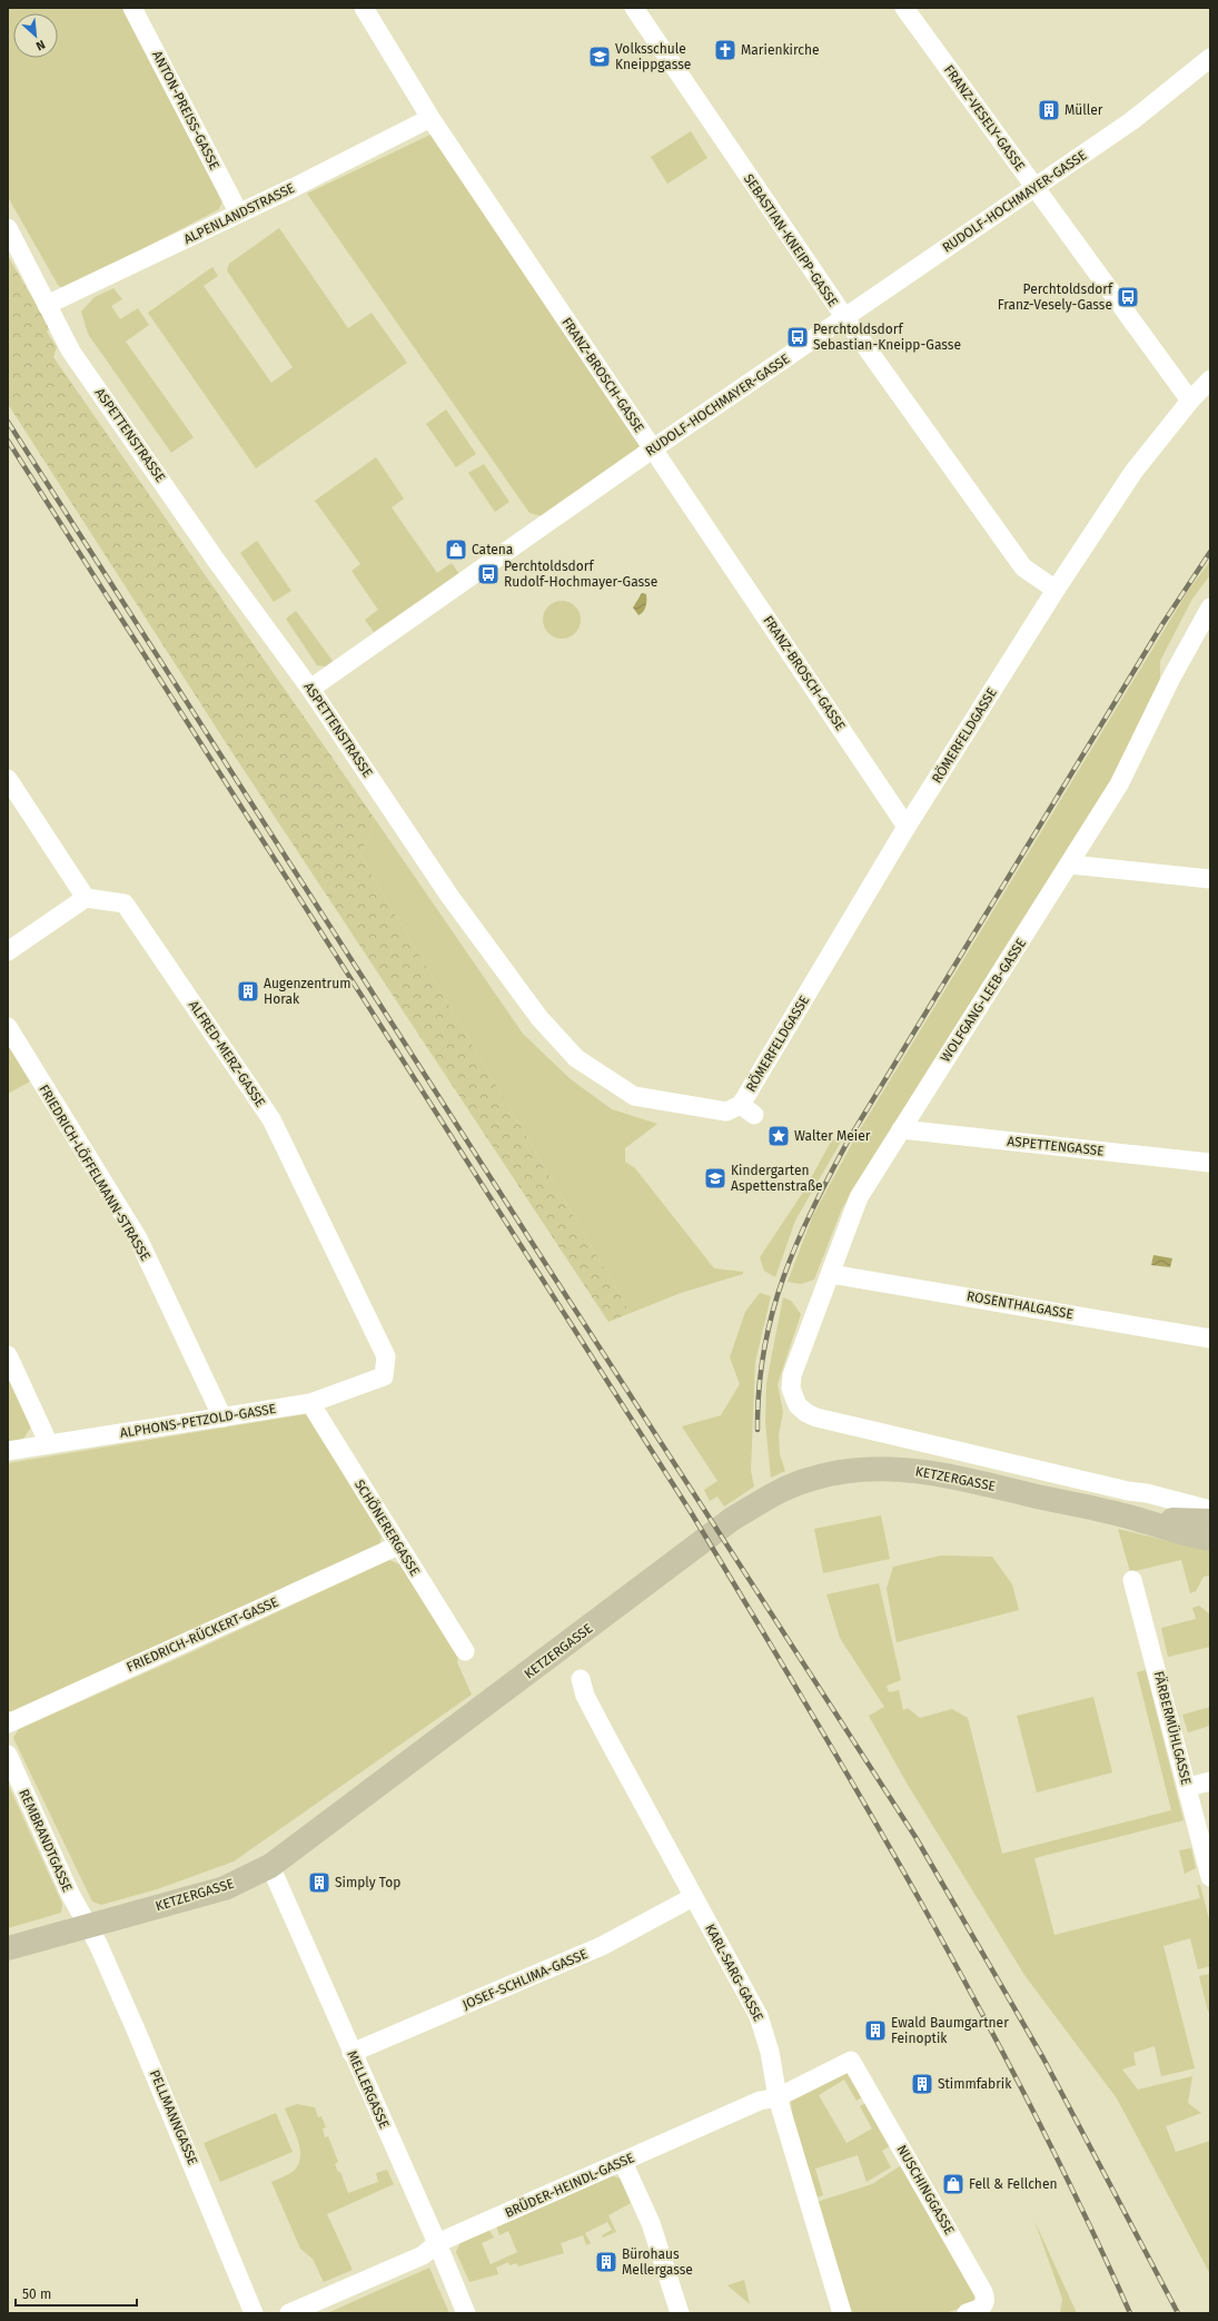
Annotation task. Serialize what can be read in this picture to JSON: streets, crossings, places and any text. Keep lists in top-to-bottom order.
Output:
{
  "streets": {
    "main road": ["KETZERGASSE"],
    "street": [
      "ANTON-PREISS-GASSE",
      "FRANZ-VESELY-GASSE",
      "RUDOLF-HOCHMAYER-GASSE",
      "ALPENLANDSTRASSE",
      "SEBASTIAN-KNEIPP-GASSE",
      "FRANZ-BROSCH-GASSE",
      "ASPETTENSTRASSE",
      "RÖMERFELDGASSE",
      "WOLFGANG-LEEB-GASSE",
      "ALFRED-MERZ-GASSE",
      "ASPETTENGASSE",
      "FRIEDRICH-LÖFFELMANN-STRASSE",
      "ROSENTHALGASSE",
      "ALPHONS-PETZOLD-GASSE",
      "SCHÖNERERGASSE",
      "FRIEDRICH-RÜCKERT-GASSE",
      "FÄRBERMÜHLGASSE",
      "REMBRANDTGASSE",
      "KARL-SARG-GASSE",
      "JOSEF-SCHLIMA-GASSE",
      "MELLERGASSE",
      "PELLMANNGASSE",
      "BRÜDER-HEINDL-GASSE",
      "NUSCHINGGASSE"
    ]
  },
  "crossings": [
    ["ANTON-PREISS-GASSE", "ALPENLANDSTRASSE"],
    ["FRANZ-VESELY-GASSE", "RUDOLF-HOCHMAYER-GASSE"],
    ["FRANZ-VESELY-GASSE", "RÖMERFELDGASSE"],
    ["RUDOLF-HOCHMAYER-GASSE", "SEBASTIAN-KNEIPP-GASSE"],
    ["RUDOLF-HOCHMAYER-GASSE", "FRANZ-BROSCH-GASSE"],
    ["RUDOLF-HOCHMAYER-GASSE", "ASPETTENSTRASSE"],
    ["ALPENLANDSTRASSE", "FRANZ-BROSCH-GASSE"],
    ["ALPENLANDSTRASSE", "ASPETTENSTRASSE"],
    ["SEBASTIAN-KNEIPP-GASSE", "RÖMERFELDGASSE"],
    ["FRANZ-BROSCH-GASSE", "RÖMERFELDGASSE"],
    ["ASPETTENSTRASSE", "RÖMERFELDGASSE"],
    ["WOLFGANG-LEEB-GASSE", "ASPETTENGASSE"],
    ["WOLFGANG-LEEB-GASSE", "ROSENTHALGASSE"],
    ["WOLFGANG-LEEB-GASSE", "KETZERGASSE"],
    ["ALFRED-MERZ-GASSE", "ALPHONS-PETZOLD-GASSE"],
    ["FRIEDRICH-LÖFFELMANN-STRASSE", "ALPHONS-PETZOLD-GASSE"],
    ["ALPHONS-PETZOLD-GASSE", "SCHÖNERERGASSE"],
    ["KETZERGASSE", "REMBRANDTGASSE"],
    ["KETZERGASSE", "MELLERGASSE"],
    ["KETZERGASSE", "PELLMANNGASSE"],
    ["SCHÖNERERGASSE", "FRIEDRICH-RÜCKERT-GASSE"],
    ["REMBRANDTGASSE", "PELLMANNGASSE"],
    ["KARL-SARG-GASSE", "JOSEF-SCHLIMA-GASSE"],
    ["KARL-SARG-GASSE", "BRÜDER-HEINDL-GASSE"],
    ["JOSEF-SCHLIMA-GASSE", "MELLERGASSE"],
    ["MELLERGASSE", "BRÜDER-HEINDL-GASSE"],
    ["BRÜDER-HEINDL-GASSE", "NUSCHINGGASSE"]
  ],
  "places": {
    "church": ["Marienkirche"],
    "school or university": ["Volksschule Kneippgasse", "Kindergarten Aspettenstraße"],
    "building": [
      "Müller",
      "Augenzentrum Horak",
      "Simply Top",
      "Ewald Baumgartner Feinoptik",
      "Stimmfabrik",
      "Bürohaus Mellergasse"
    ],
    "bus stop": ["Perchtoldsdorf Franz-Vesely-Gasse", "Perchtoldsdorf Sebastian-Kneipp-Gasse", "Perchtoldsdorf Rudolf-Hochmayer-Gasse"],
    "shop": ["Catena", "Fell & Fellchen"],
    "place": ["Walter Meier"]
  },
  "scale_bar": "50 m",
  "north": "bottom right"
}
